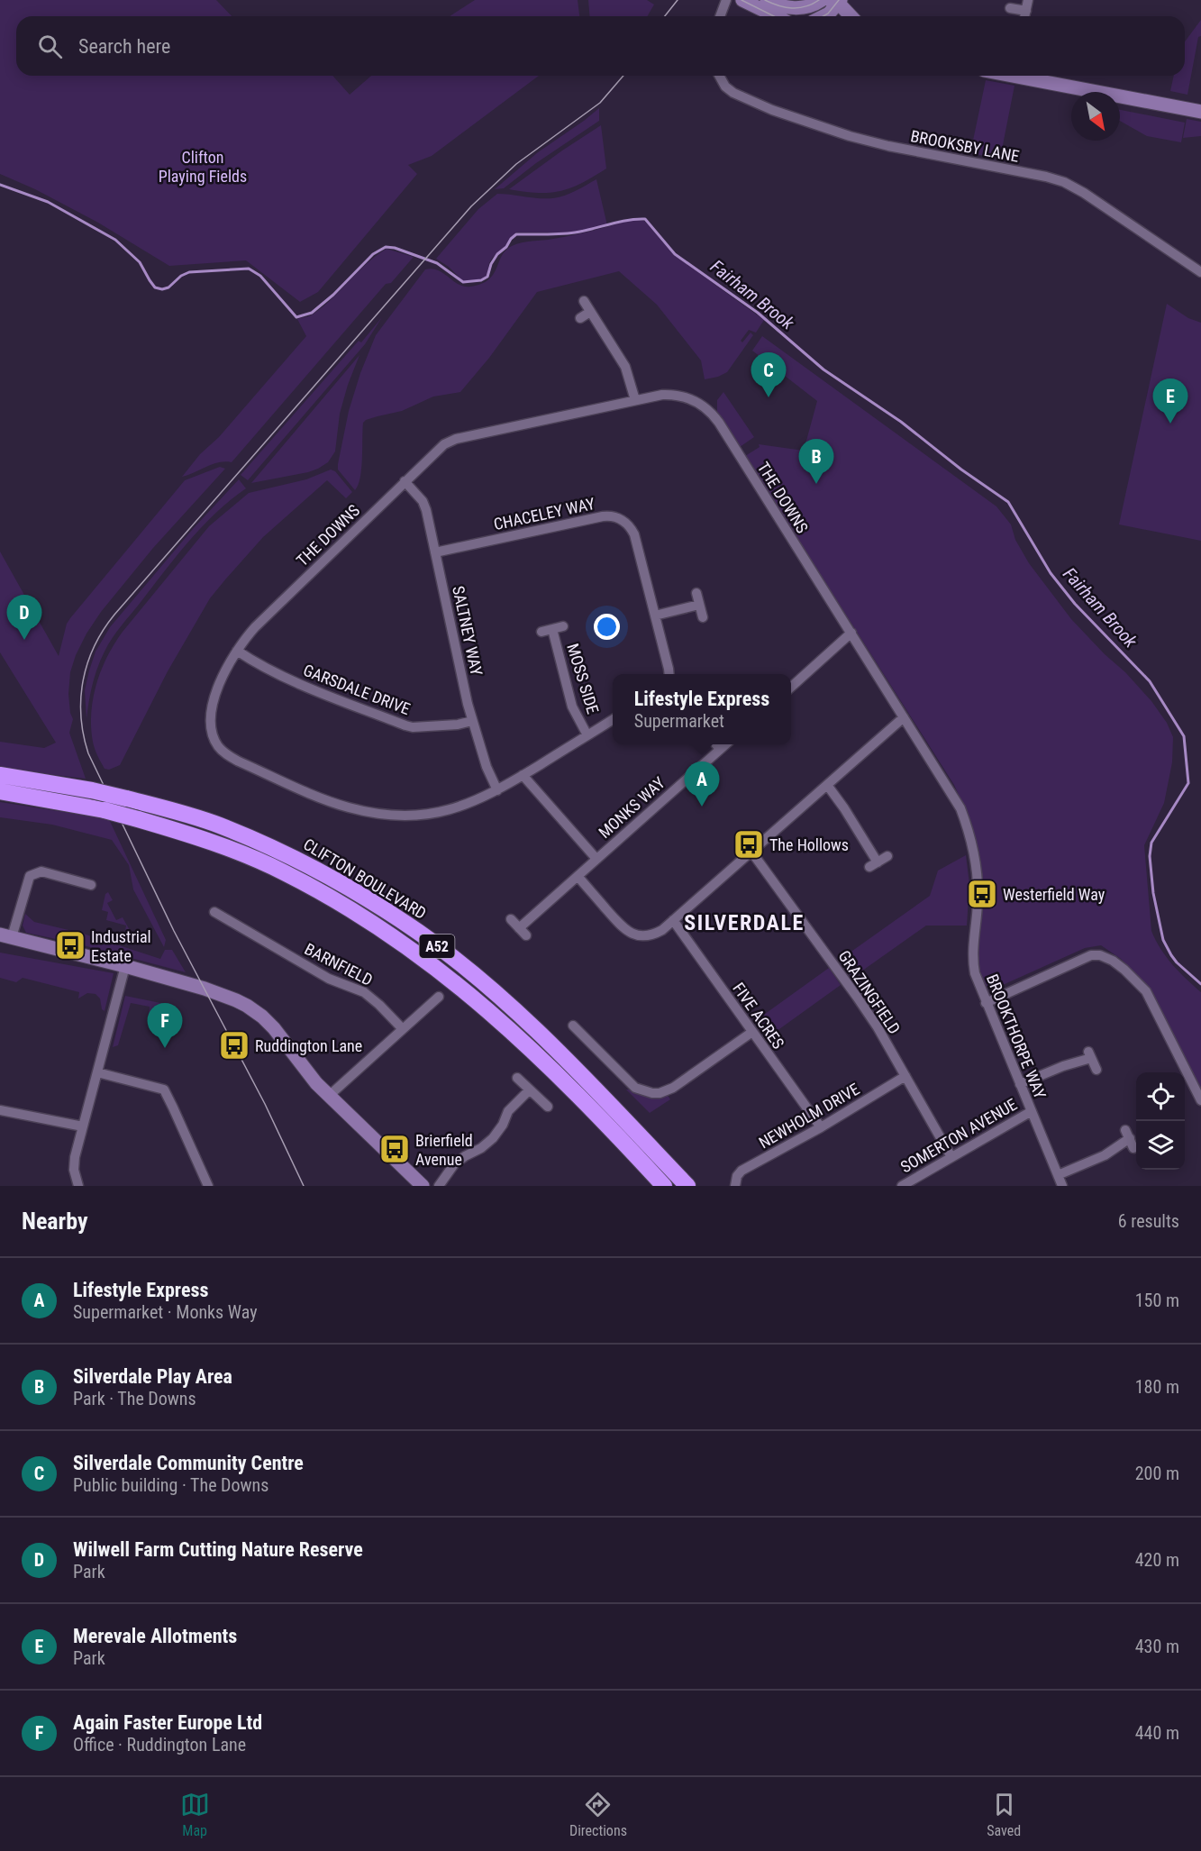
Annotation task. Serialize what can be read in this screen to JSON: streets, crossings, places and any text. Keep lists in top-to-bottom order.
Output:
{
  "streets": {
    "highway": ["CLIFTON BOULEVARD", "A52"],
    "street": [
      "BROOKSBY LANE",
      "THE DOWNS",
      "CHACELEY WAY",
      "SALTNEY WAY",
      "MOSS SIDE",
      "GARSDALE DRIVE",
      "MONKS WAY",
      "BARNFIELD",
      "GRAZINGFIELD",
      "FIVE ACRES",
      "BROOKTHORPE WAY",
      "NEWHOLM DRIVE",
      "SOMERTON AVENUE"
    ]
  },
  "crossings": [
    ["THE DOWNS", "SALTNEY WAY"],
    ["THE DOWNS", "MOSS SIDE"],
    ["THE DOWNS", "GARSDALE DRIVE"],
    ["THE DOWNS", "BROOKTHORPE WAY"],
    ["CHACELEY WAY", "SALTNEY WAY"],
    ["SALTNEY WAY", "GARSDALE DRIVE"],
    ["GRAZINGFIELD", "NEWHOLM DRIVE"],
    ["GRAZINGFIELD", "SOMERTON AVENUE"],
    ["FIVE ACRES", "NEWHOLM DRIVE"],
    ["BROOKTHORPE WAY", "SOMERTON AVENUE"]
  ],
  "districts": ["SILVERDALE"],
  "water": ["Fairham Brook"],
  "parks": ["Clifton Playing Fields"],
  "places": {
    "bus stop": [
      "The Hollows",
      "Westerfield Way",
      "Industrial Estate",
      "Ruddington Lane",
      "Brierfield Avenue"
    ]
  },
  "north": "bottom right",
  "page": {
    "search": "Search here",
    "pins": [
      "C",
      "E",
      "B",
      "D",
      "A",
      "F"
    ],
    "popup": ["Lifestyle Express", "Supermarket"],
    "heading": ["Nearby", "6 results"],
    "list": [
      {
        "mark": "A",
        "name": "Lifestyle Express",
        "note": "Supermarket · Monks Way",
        "value": "150 m"
      },
      {
        "mark": "B",
        "name": "Silverdale Play Area",
        "note": "Park · The Downs",
        "value": "180 m"
      },
      {
        "mark": "C",
        "name": "Silverdale Community Centre",
        "note": "Public building · The Downs",
        "value": "200 m"
      },
      {
        "mark": "D",
        "name": "Wilwell Farm Cutting Nature Reserve",
        "note": "Park",
        "value": "420 m"
      },
      {
        "mark": "E",
        "name": "Merevale Allotments",
        "note": "Park",
        "value": "430 m"
      },
      {
        "mark": "F",
        "name": "Again Faster Europe Ltd",
        "note": "Office · Ruddington Lane",
        "value": "440 m"
      }
    ],
    "nav": ["Map", "Directions", "Saved"]
  }
}
